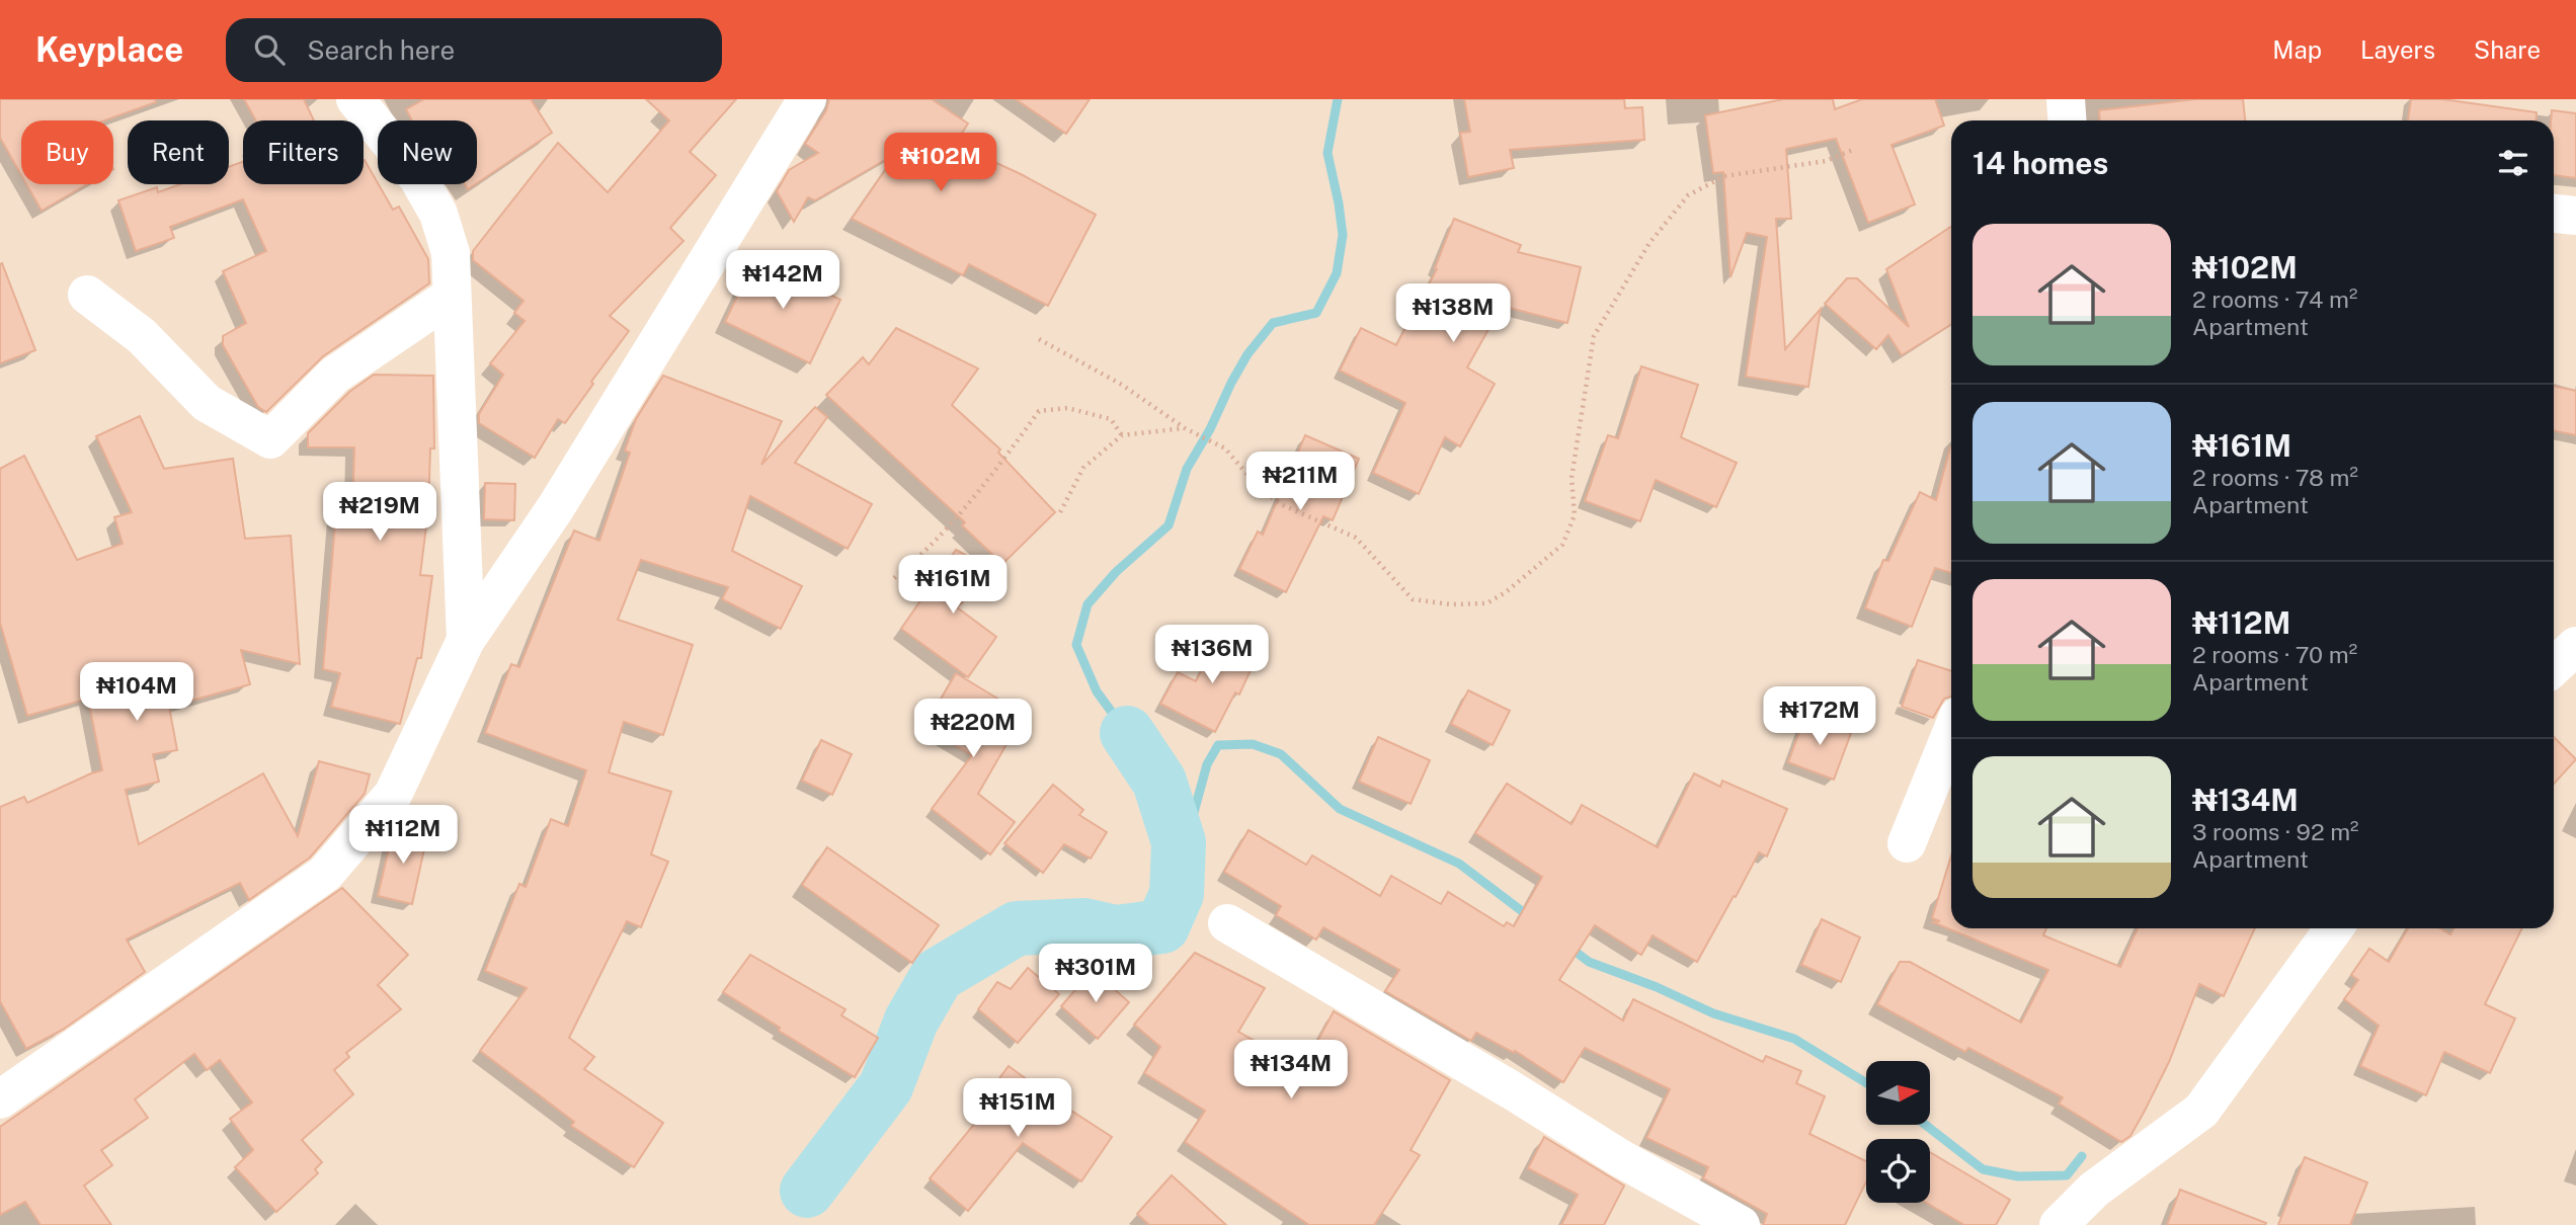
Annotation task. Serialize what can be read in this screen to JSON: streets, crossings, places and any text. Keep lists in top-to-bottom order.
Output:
{
  "north": "right",
  "page": {
    "header": "Keyplace",
    "search": "Search here",
    "nav": ["Map", "Layers", "Share"],
    "chip": [
      "Buy",
      "Rent",
      "Filters",
      "New"
    ],
    "heading": "14 homes",
    "price": [
      "₦102M",
      "₦142M",
      "₦138M",
      "₦211M",
      "₦219M",
      "₦161M",
      "₦136M",
      "₦104M",
      "₦172M",
      "₦220M",
      "₦112M",
      "₦301M",
      "₦134M",
      "₦151M"
    ],
    "list": [
      {
        "name": "₦102M",
        "note": "2 rooms · 74 m² · Apartment"
      },
      {
        "name": "₦161M",
        "note": "2 rooms · 78 m² · Apartment"
      },
      {
        "name": "₦112M",
        "note": "2 rooms · 70 m² · Apartment"
      },
      {
        "name": "₦134M",
        "note": "3 rooms · 92 m² · Apartment"
      }
    ]
  }
}
